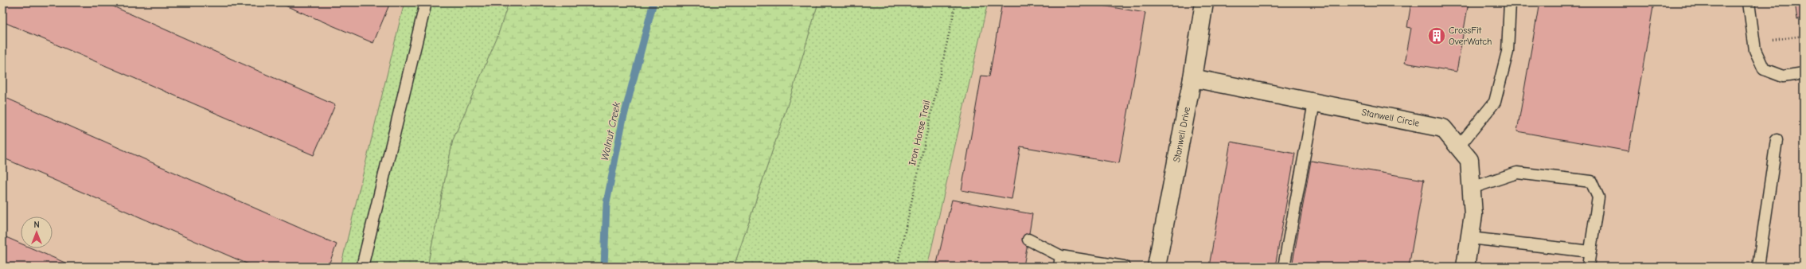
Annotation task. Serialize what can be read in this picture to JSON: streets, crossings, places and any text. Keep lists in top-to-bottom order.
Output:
{
  "streets": {
    "street": ["Stanwell Circle", "Stanwell Drive"],
    "path": ["Iron Horse Trail"]
  },
  "crossings": [
    ["Stanwell Circle", "Stanwell Drive"]
  ],
  "water": ["Walnut Creek"],
  "places": {
    "building": ["CrossFit OverWatch"]
  },
  "north": "top"
}
